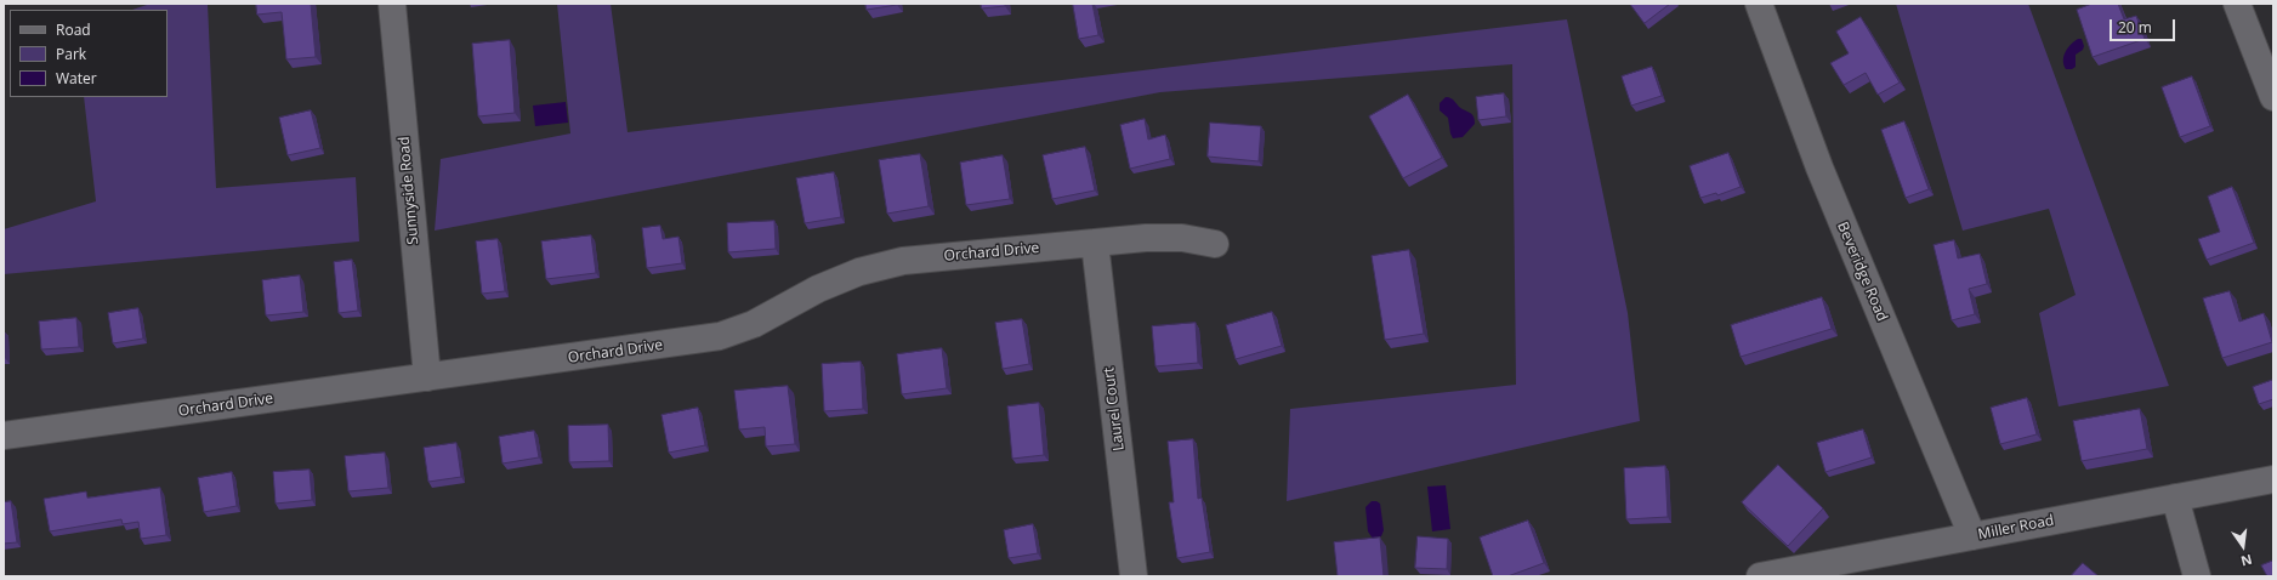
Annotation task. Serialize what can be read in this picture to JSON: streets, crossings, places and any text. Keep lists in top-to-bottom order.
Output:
{
  "streets": {
    "street": [
      "Sunnyside Road",
      "Orchard Drive",
      "Beveridge Road",
      "Laurel Court",
      "Miller Road"
    ]
  },
  "crossings": [
    ["Sunnyside Road", "Orchard Drive"],
    ["Orchard Drive", "Laurel Court"],
    ["Beveridge Road", "Miller Road"]
  ],
  "legend": ["Road", "Park", "Water"],
  "scale_bar": "20 m",
  "north": "bottom"
}
